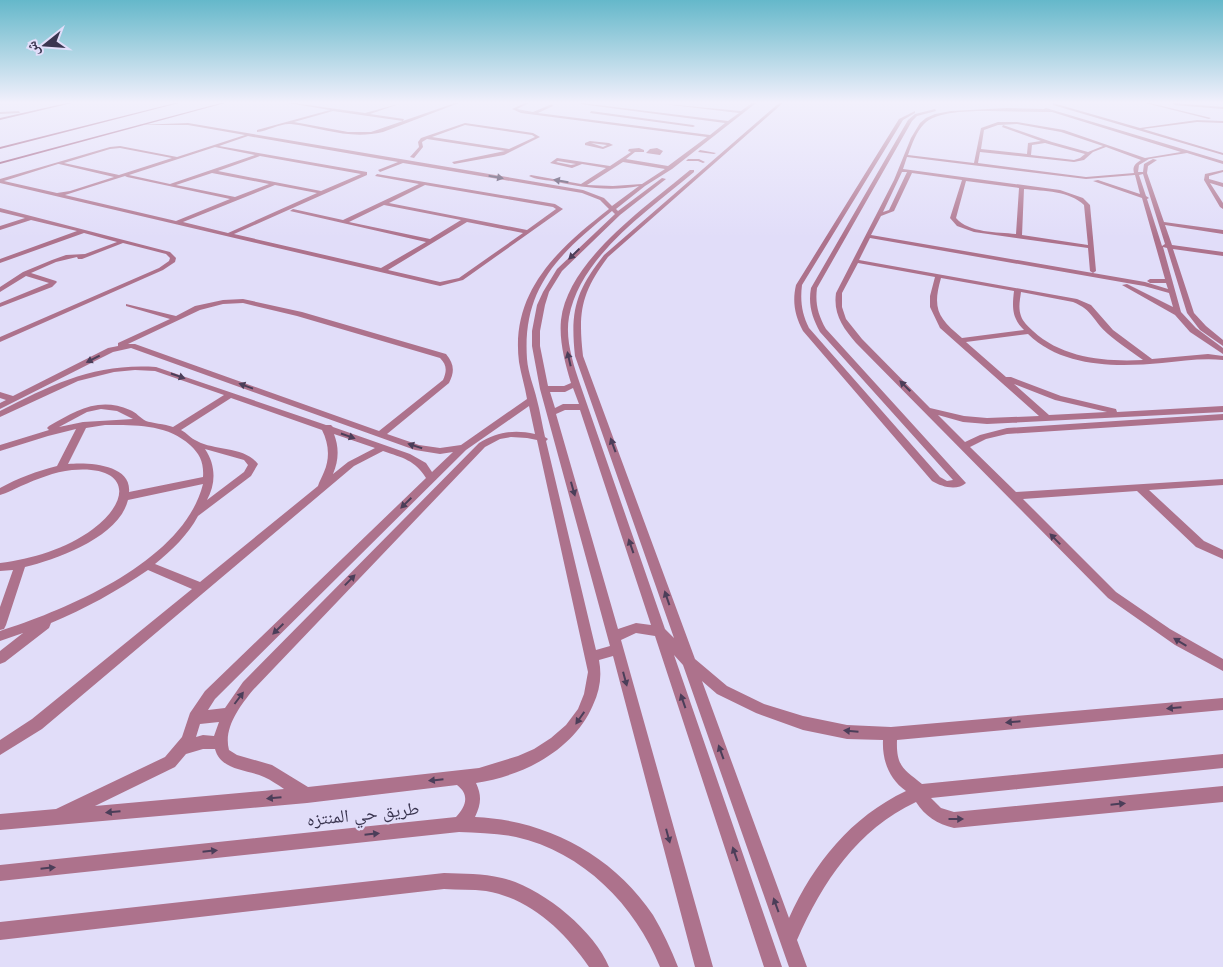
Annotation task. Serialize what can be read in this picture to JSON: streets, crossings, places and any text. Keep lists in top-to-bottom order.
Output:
{
  "streets": {
    "street": ["طريق حي المنتزه"]
  },
  "north": "left"
}
